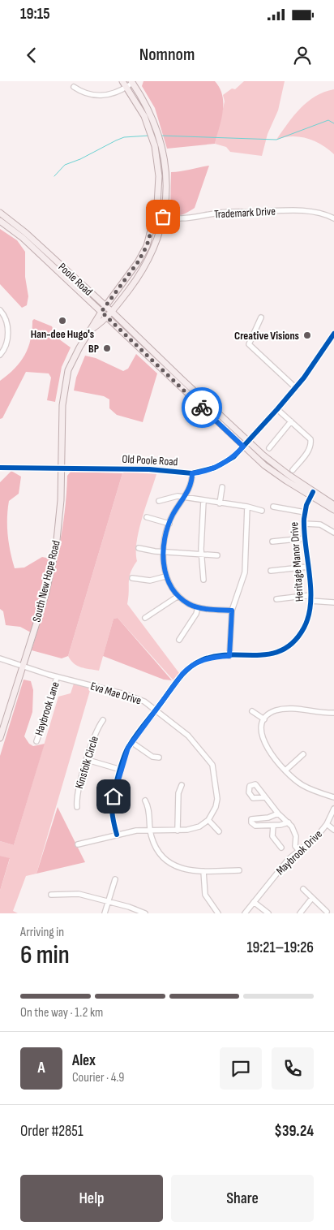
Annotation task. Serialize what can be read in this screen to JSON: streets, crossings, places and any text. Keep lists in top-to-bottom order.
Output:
{
  "streets": {
    "main road": ["Poole Road", "South New Hope Road"],
    "street": [
      "Trademark Drive",
      "Old Poole Road",
      "Heritage Manor Drive",
      "Eva Mae Drive",
      "Haybrook Lane",
      "Kinsfolk Circle",
      "Maybrook Drive"
    ]
  },
  "crossings": [
    ["Trademark Drive", "South New Hope Road"],
    ["Poole Road", "Old Poole Road"],
    ["Poole Road", "Heritage Manor Drive"],
    ["Poole Road", "South New Hope Road"],
    ["Old Poole Road", "South New Hope Road"],
    ["Heritage Manor Drive", "Eva Mae Drive"],
    ["South New Hope Road", "Eva Mae Drive"],
    ["Eva Mae Drive", "Haybrook Lane"]
  ],
  "places": ["Han-dee Hugo's", "Creative Visions", "BP"],
  "page": {
    "status": "19:15",
    "header": "Nomnom",
    "heading": ["6 min", "Arriving in", "19:21–19:26"],
    "panel": [
      "Alex",
      "Courier · 4.9",
      "Order #2851",
      "$39.24"
    ],
    "bar": "On the way · 1.2 km",
    "round": "A",
    "buttons": ["Help", "Share"]
  }
}
